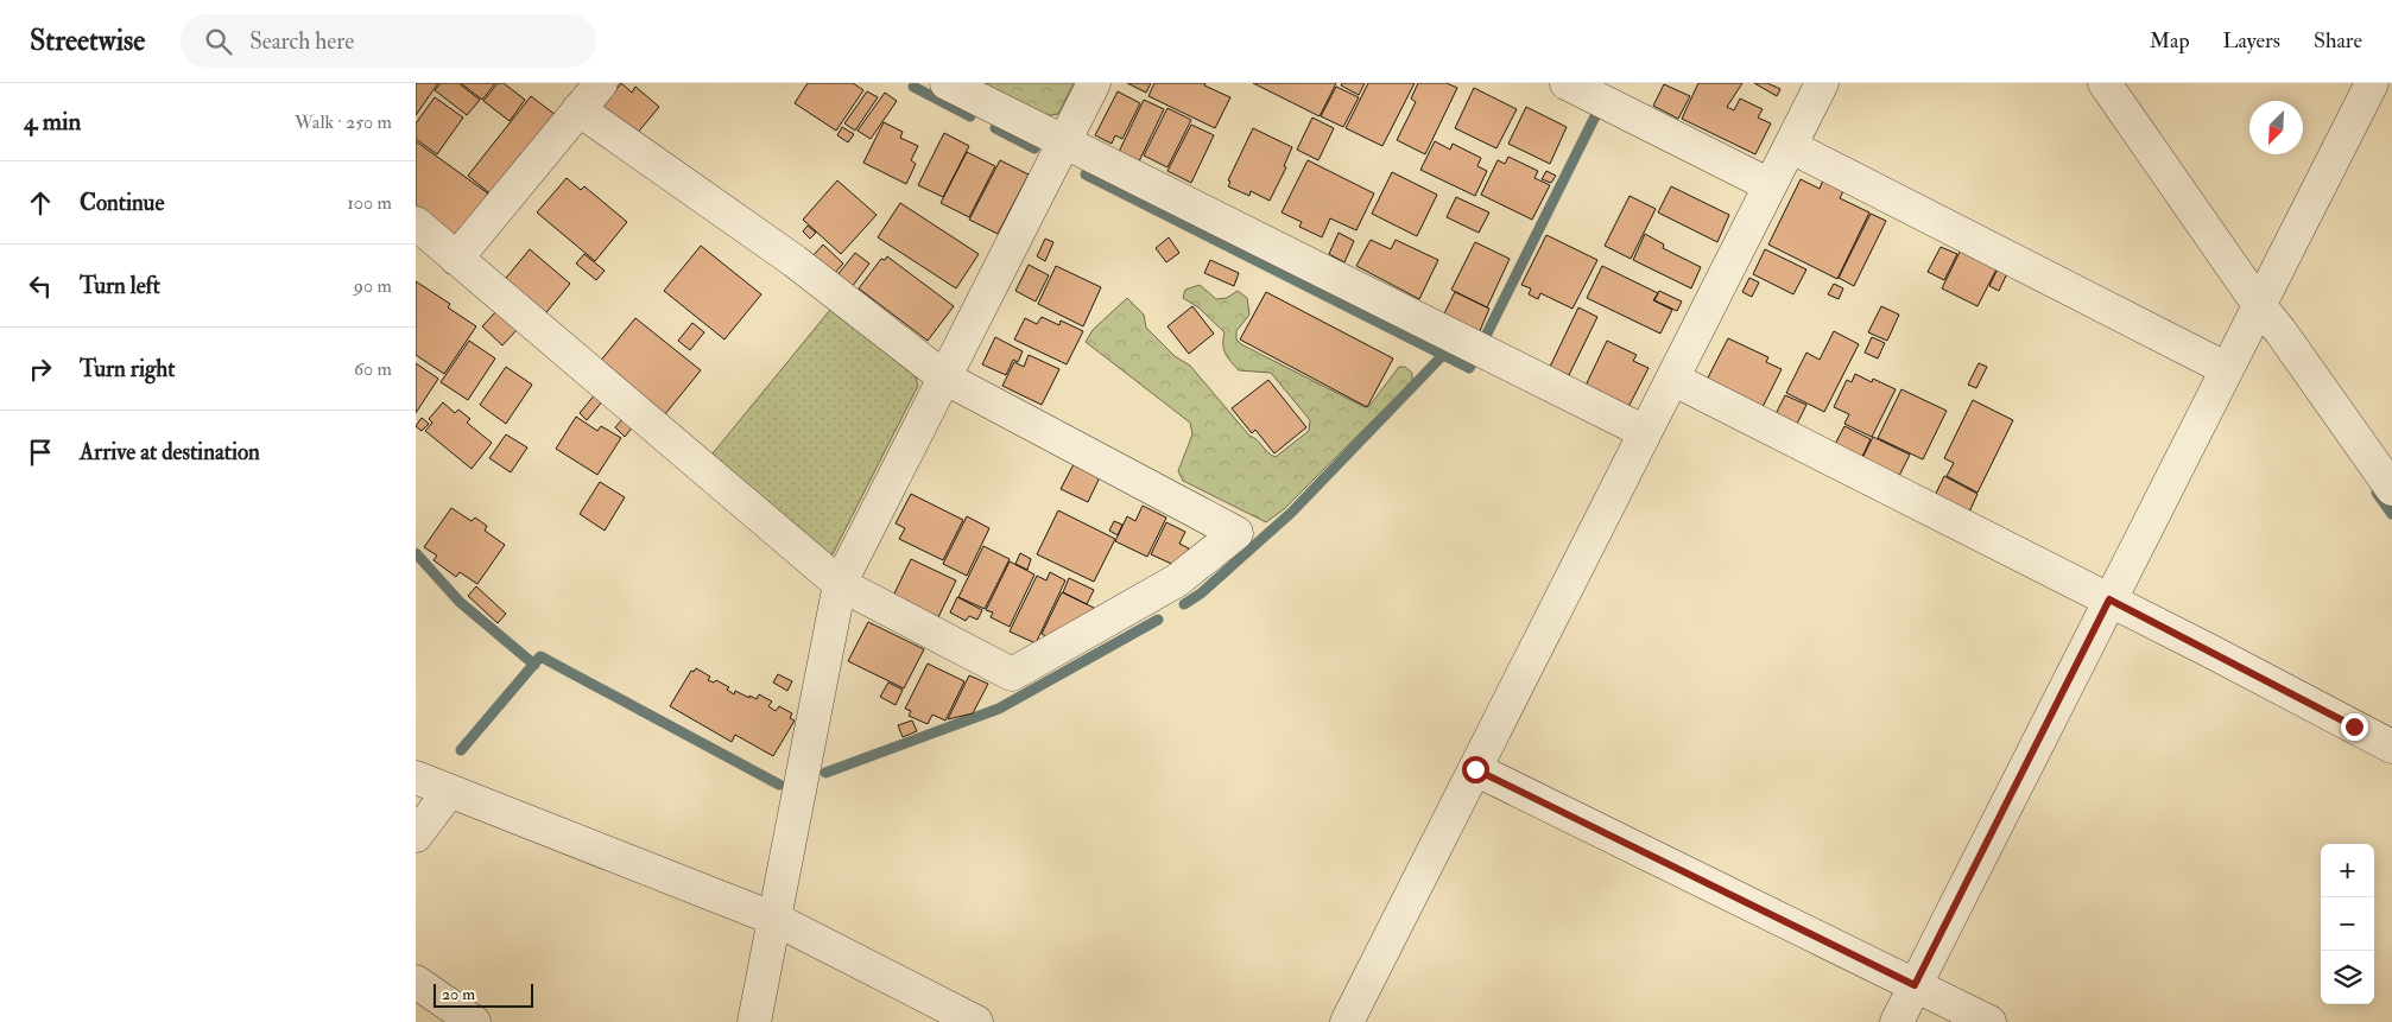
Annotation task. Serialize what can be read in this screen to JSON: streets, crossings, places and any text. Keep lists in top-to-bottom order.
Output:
{
  "scale_bar": "20 m",
  "north": "bottom left",
  "page": {
    "header": "Streetwise",
    "search": "Search here",
    "nav": ["Map", "Layers", "Share"],
    "heading": ["4 min", "Walk · 250 m"],
    "list": [
      ["Continue", "100 m"],
      ["Turn left", "90 m"],
      ["Turn right", "60 m"],
      "Arrive at destination"
    ],
    "map_buttons": ["+", "−"],
    "scale": "20 m"
  }
}
